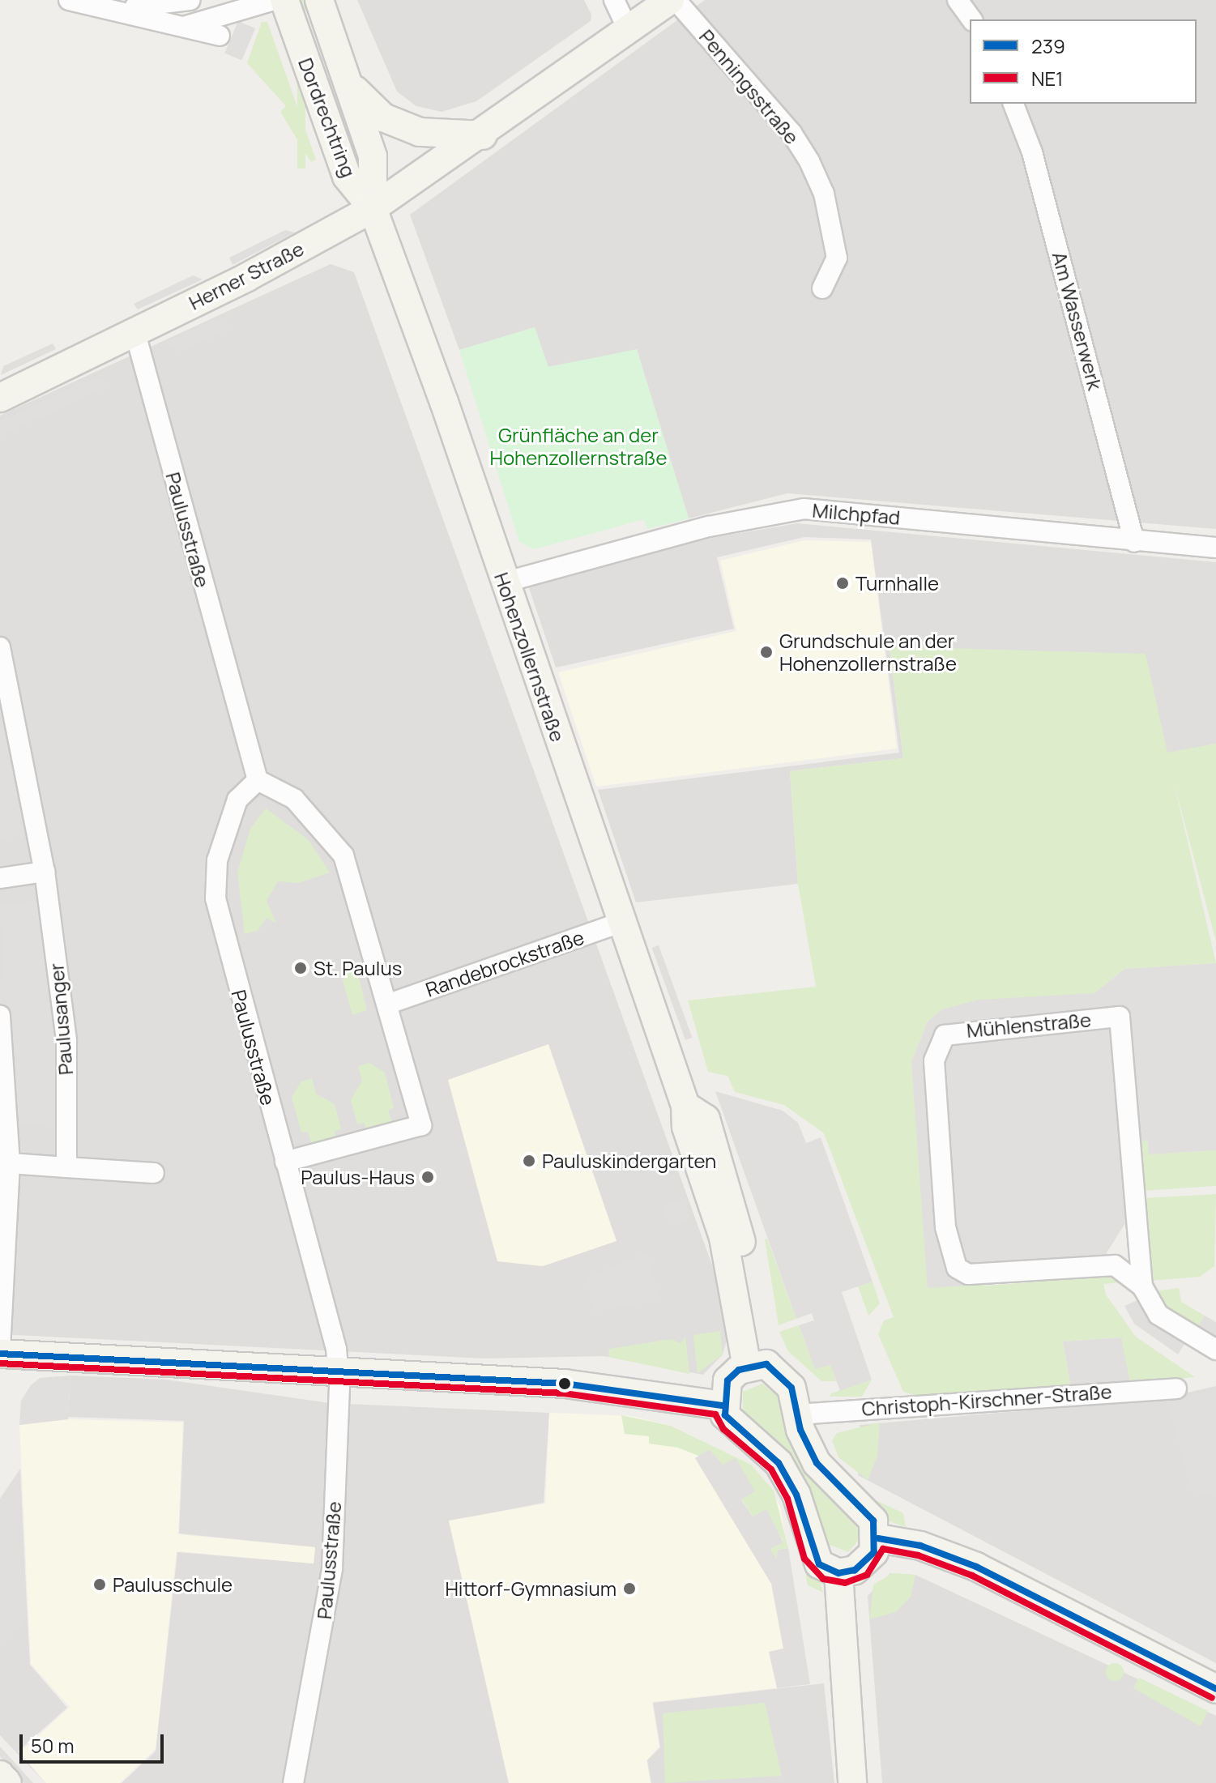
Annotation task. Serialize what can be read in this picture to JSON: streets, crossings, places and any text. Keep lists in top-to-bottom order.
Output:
{
  "streets": {
    "main road": ["Dordrechtring", "Herner Straße", "Hohenzollernstraße"],
    "street": [
      "Penningsstraße",
      "Am Wasserwerk",
      "Milchpfad",
      "Paulusstraße",
      "Randebrockstraße",
      "Paulusanger",
      "Mühlenstraße",
      "Christoph-Kirschner-Straße"
    ]
  },
  "crossings": [
    ["Dordrechtring", "Herner Straße"],
    ["Dordrechtring", "Hohenzollernstraße"],
    ["Herner Straße", "Paulusstraße"],
    ["Herner Straße", "Hohenzollernstraße"],
    ["Am Wasserwerk", "Milchpfad"],
    ["Milchpfad", "Hohenzollernstraße"],
    ["Hohenzollernstraße", "Randebrockstraße"]
  ],
  "parks": ["Grünfläche an der Hohenzollernstraße"],
  "places": [
    "Turnhalle",
    "Grundschule an der Hohenzollernstraße",
    "St. Paulus",
    "Pauluskindergarten",
    "Paulus-Haus",
    "Paulusschule",
    "Hittorf-Gymnasium"
  ],
  "lines": ["transit line 239", "transit line NE1"],
  "legend": ["239", "NE1"],
  "scale_bar": "50 m"
}
